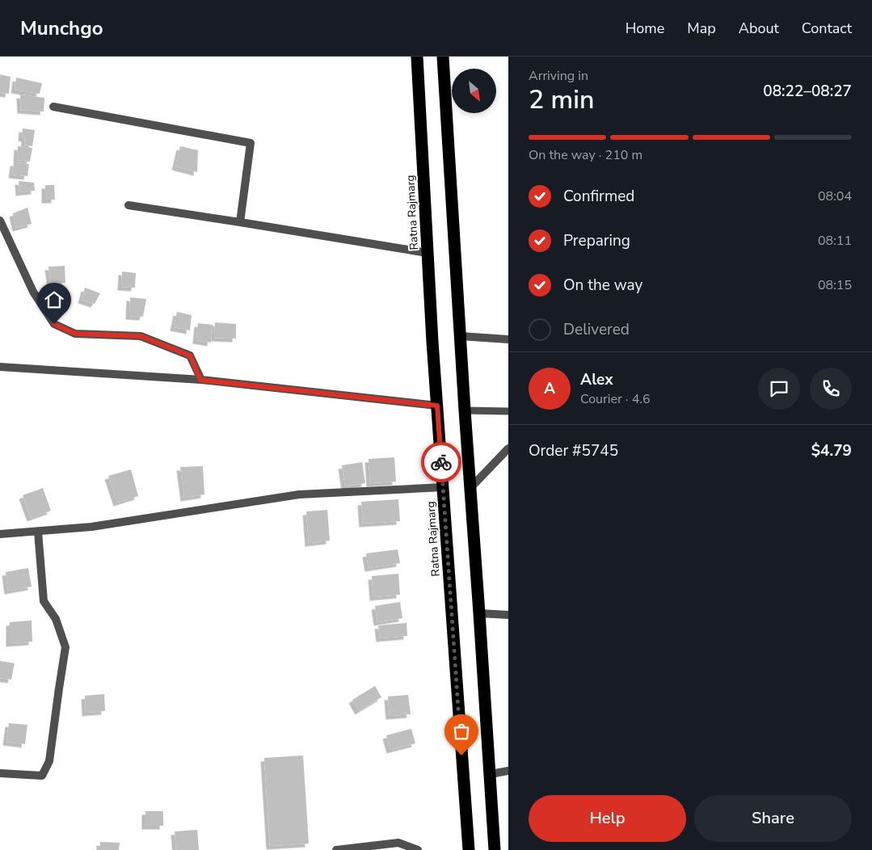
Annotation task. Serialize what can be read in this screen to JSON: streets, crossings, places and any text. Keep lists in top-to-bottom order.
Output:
{
  "streets": {
    "highway": ["Ratna Rajmarg"]
  },
  "north": "bottom right",
  "page": {
    "header": "Munchgo",
    "nav": [
      "Home",
      "Map",
      "About",
      "Contact"
    ],
    "heading": ["2 min", "Arriving in", "08:22–08:27"],
    "panel": [
      "Alex",
      "Courier · 4.6",
      "Order #5745",
      "$4.79"
    ],
    "bar": "On the way · 210 m",
    "list": [
      ["Confirmed", "08:04"],
      ["Preparing", "08:11"],
      ["On the way", "08:15"],
      "Delivered"
    ],
    "round": "A",
    "buttons": ["Help", "Share"]
  }
}
